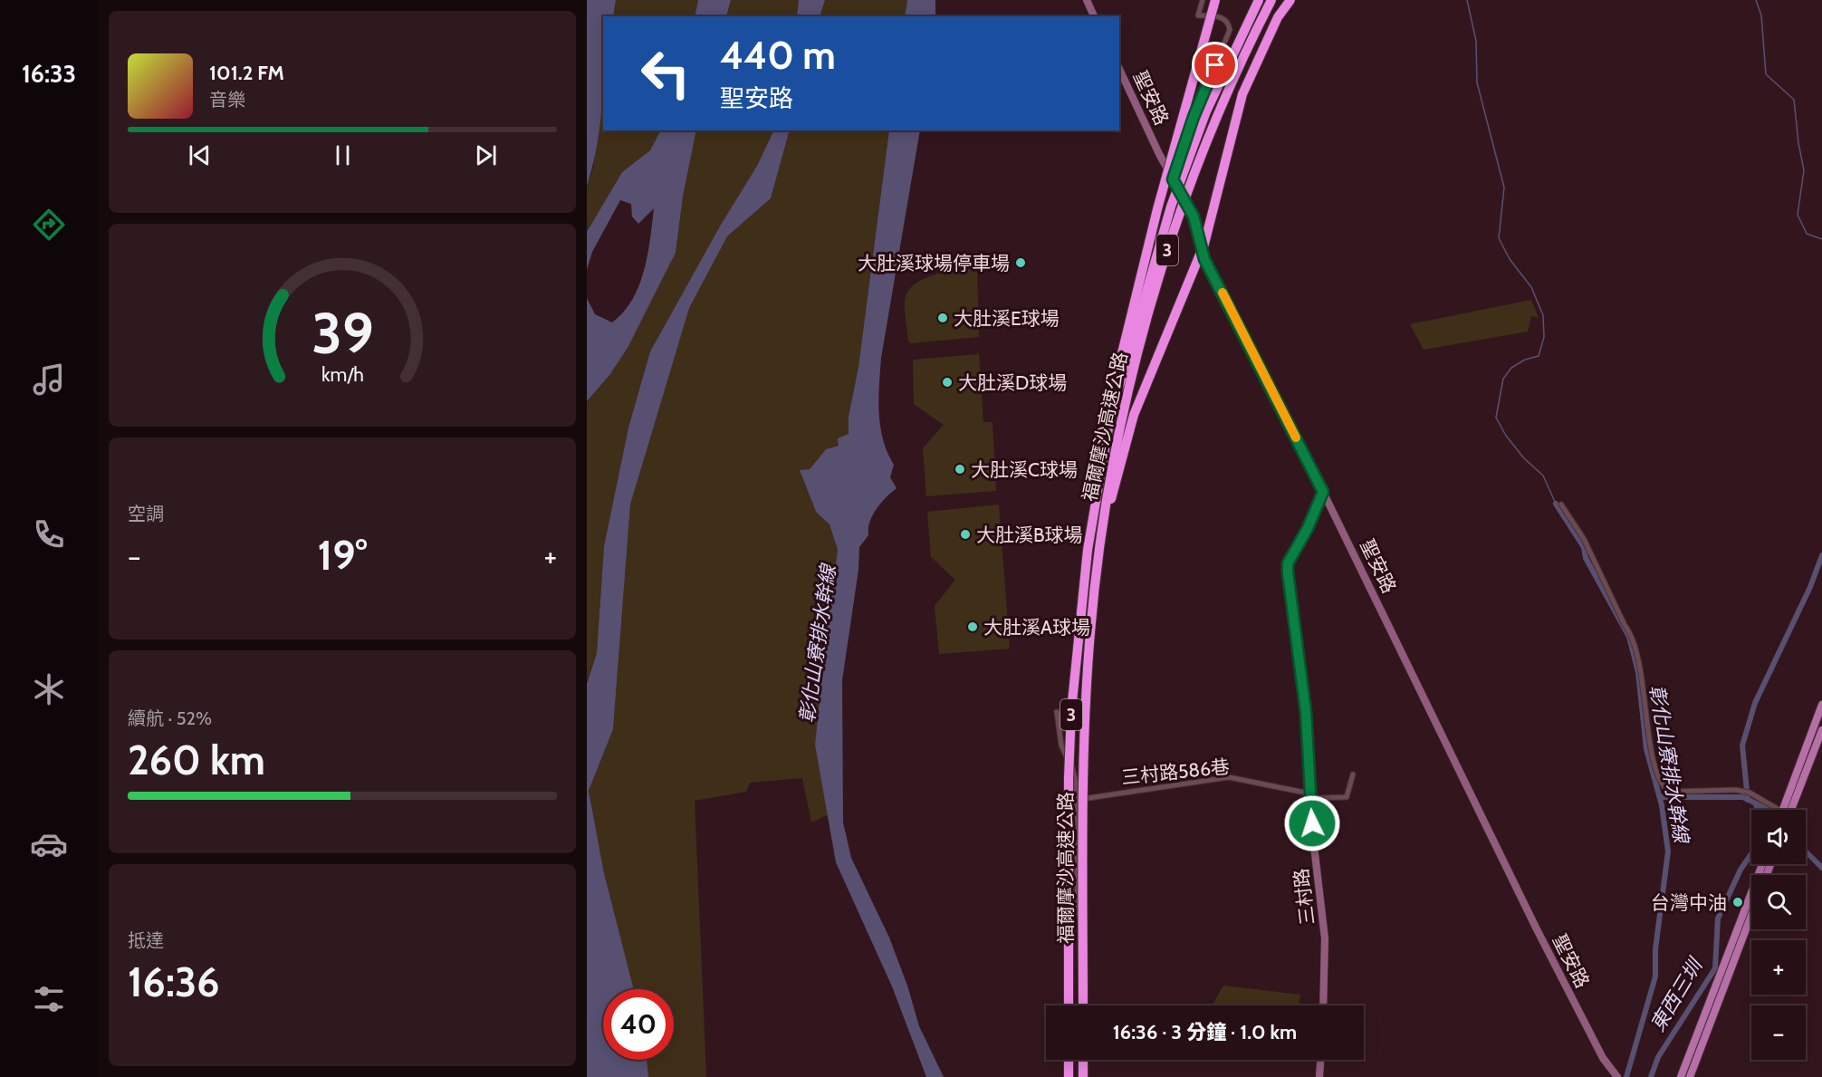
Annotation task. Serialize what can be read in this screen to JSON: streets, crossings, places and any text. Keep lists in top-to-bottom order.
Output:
{
  "streets": {
    "highway": ["3", "福爾摩沙高速公路"],
    "street": ["聖安路", "三村路586巷", "三村路"]
  },
  "crossings": [
    ["聖安路", "三村路"],
    ["三村路586巷", "三村路"]
  ],
  "water": ["彰化山寮排水幹線", "東西三圳"],
  "places": [
    "大肚溪球場停車場",
    "大肚溪E球場",
    "大肚溪D球場",
    "大肚溪C球場",
    "大肚溪B球場",
    "大肚溪A球場",
    "台灣中油"
  ],
  "page": {
    "tabs": "16:33",
    "turn": ["440 m", "聖安路"],
    "song": ["101.2 FM", "音樂"],
    "tile": [
      "空調",
      ["續航 · 52%", "260 km"],
      ["抵達", "16:36"]
    ],
    "heat": ["−", "19°", "+"],
    "map_buttons": ["+", "−"],
    "limit": "40",
    "trip": "16:36 · 3 分鐘 · 1.0 km",
    "gauge": ["39", "km/h"]
  }
}
